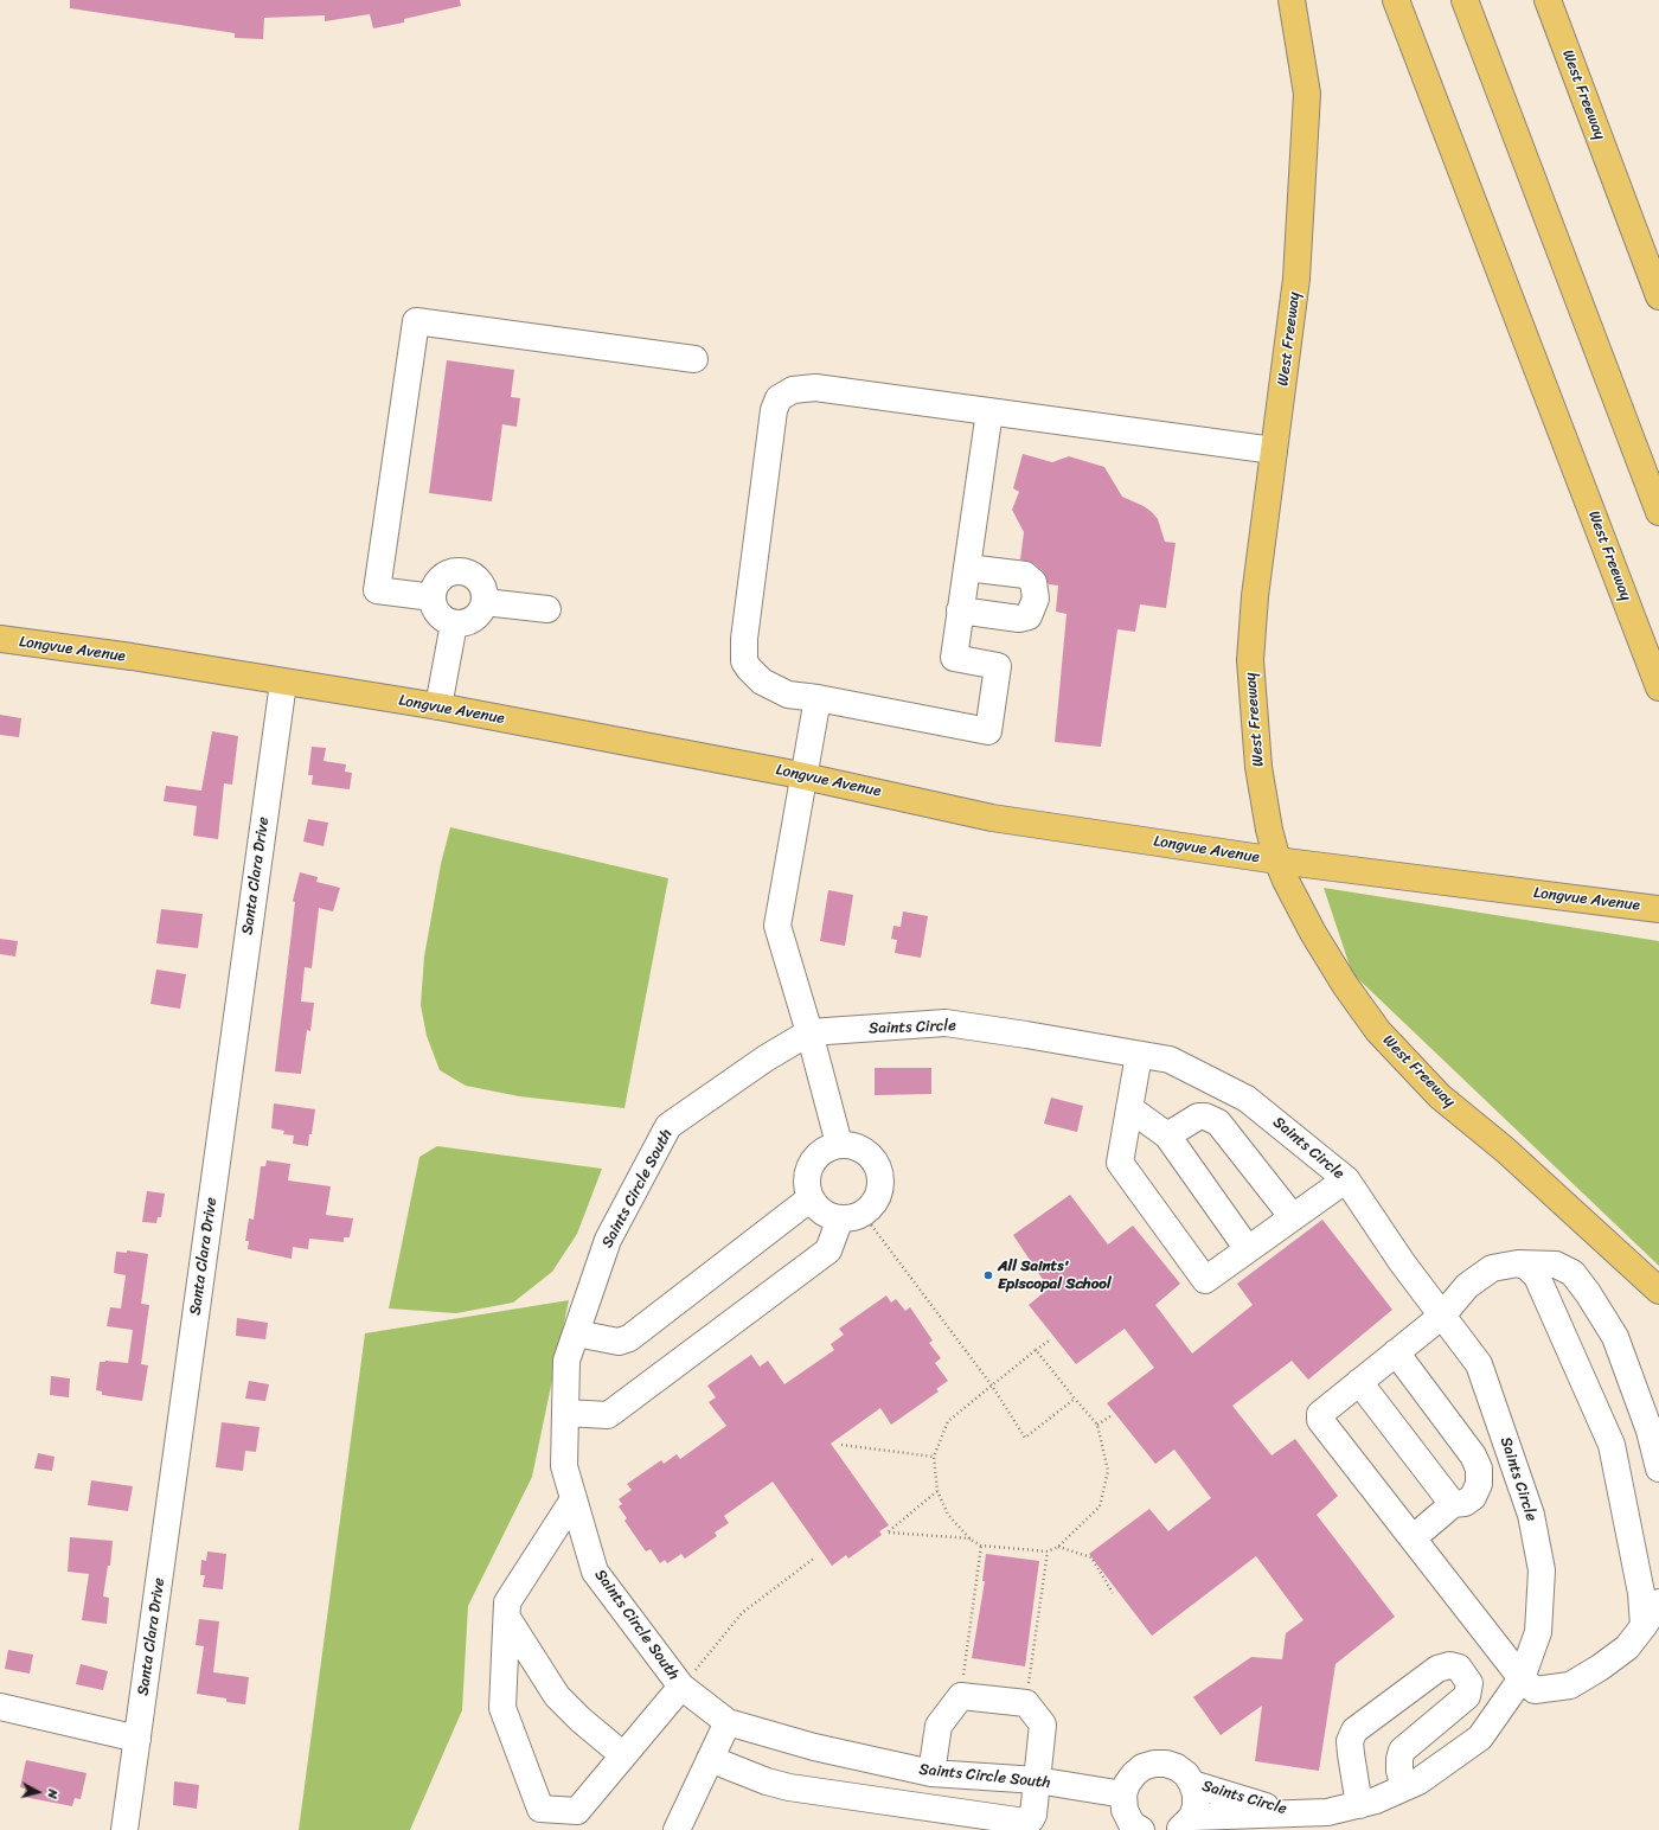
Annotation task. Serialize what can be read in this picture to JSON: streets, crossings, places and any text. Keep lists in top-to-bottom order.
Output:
{
  "streets": {
    "main road": ["West Freeway", "Longvue Avenue"],
    "street": ["Santa Clara Drive", "Saints Circle", "Saints Circle South"]
  },
  "crossings": [
    ["West Freeway", "Longvue Avenue"],
    ["Longvue Avenue", "Santa Clara Drive"],
    ["Saints Circle", "Saints Circle South"]
  ],
  "places": ["All Saints' Episcopal School"],
  "north": "right"
}
